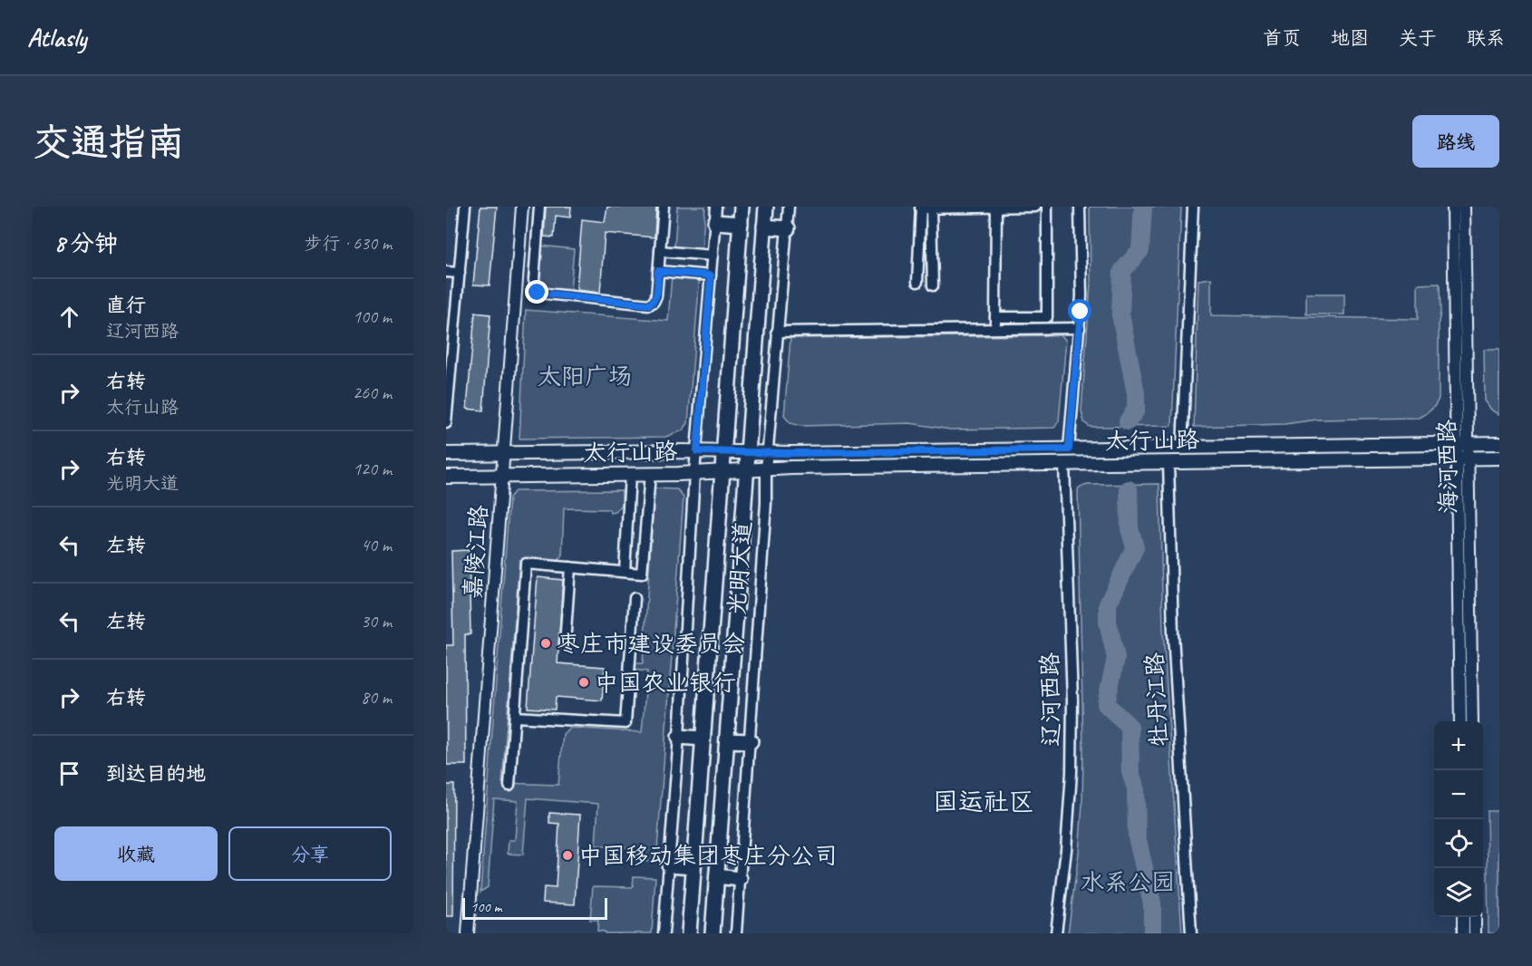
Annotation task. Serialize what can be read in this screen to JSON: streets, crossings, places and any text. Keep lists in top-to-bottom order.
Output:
{
  "streets": {
    "main road": ["太行山路", "光明大道"],
    "street": [
      "海河西路",
      "嘉陵江路",
      "辽河西路",
      "牡丹江路"
    ]
  },
  "crossings": [
    ["太行山路", "海河西路"],
    ["太行山路", "嘉陵江路"],
    ["太行山路", "光明大道"],
    ["太行山路", "辽河西路"],
    ["太行山路", "牡丹江路"]
  ],
  "districts": ["国运社区"],
  "parks": ["太阳广场", "水系公园"],
  "places": ["枣庄市建设委员会", "中国农业银行", "中国移动集团枣庄分公司"],
  "scale_bar": "100 m",
  "page": {
    "header": "Atlasly",
    "nav": [
      "首页",
      "地图",
      "关于",
      "联系"
    ],
    "buttons": [
      "路线",
      ["收藏", "分享"]
    ],
    "title": "交通指南",
    "heading": ["8 分钟", "步行 · 630 m"],
    "list": [
      ["直行", "辽河西路", "100 m"],
      ["右转", "太行山路", "260 m"],
      ["右转", "光明大道", "120 m"],
      ["左转", "40 m"],
      ["左转", "30 m"],
      ["右转", "80 m"],
      "到达目的地"
    ],
    "map_buttons": ["+", "−"],
    "scale": "100 m"
  }
}
